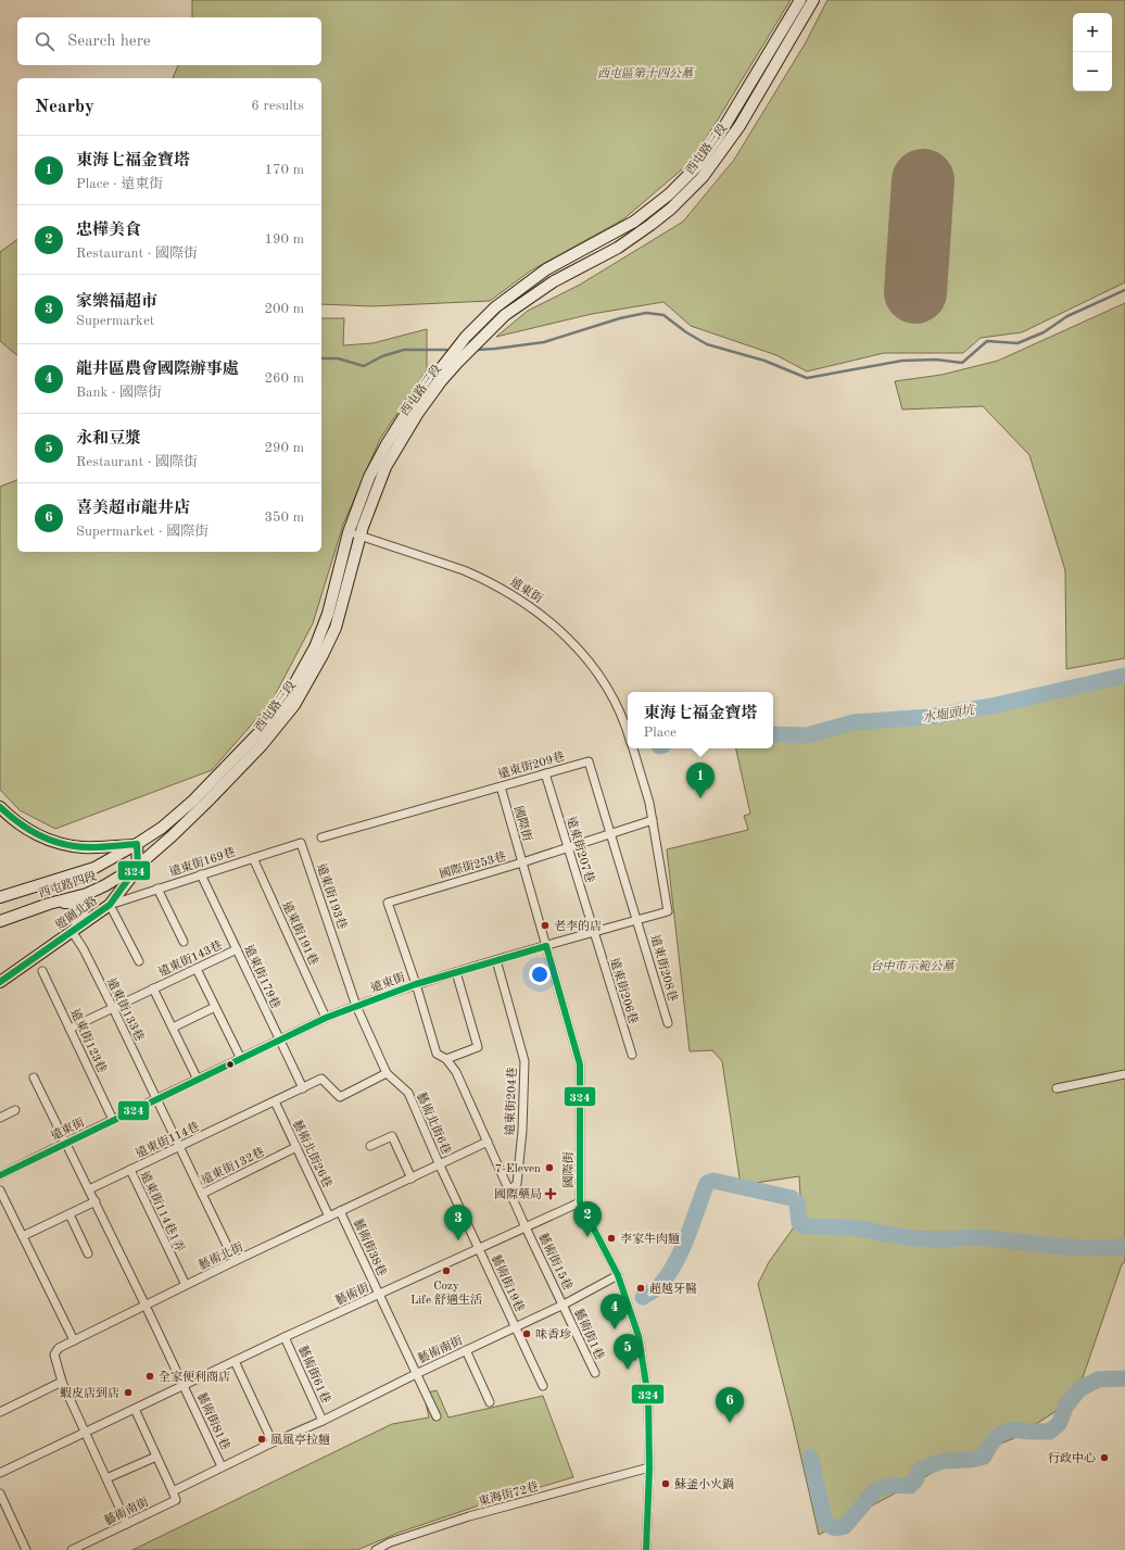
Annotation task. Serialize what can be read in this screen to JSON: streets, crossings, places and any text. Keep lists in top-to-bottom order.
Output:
{
  "streets": {
    "street": [
      "西屯路三段",
      "遠東街",
      "遠東街209巷",
      "國際街",
      "遠東街207巷",
      "遠東街169巷",
      "國際街253巷",
      "西屯路四段",
      "遠東街193巷",
      "遊園北路",
      "遠東街191巷",
      "遠東街143巷",
      "遠東街208巷",
      "遠東街179巷",
      "遠東街206巷",
      "遠東街133巷",
      "遠東街123巷",
      "遠東街204巷",
      "藝術北街6巷",
      "遠東街114巷",
      "藝術北街26巷",
      "遠東街132巷",
      "遠東街114巷1弄",
      "藝術街38巷",
      "藝術北街",
      "藝術街15巷",
      "藝術街19巷",
      "藝術街",
      "藝術街1巷",
      "藝術南街",
      "藝術街61巷",
      "藝術街81巷",
      "東海街72巷"
    ]
  },
  "crossings": [
    ["西屯路三段", "遠東街"],
    ["西屯路三段", "西屯路四段"],
    ["西屯路三段", "遊園北路"],
    ["遠東街", "遠東街209巷"],
    ["遠東街", "國際街"],
    ["遠東街", "遠東街207巷"],
    ["遠東街", "國際街253巷"],
    ["遠東街", "遠東街193巷"],
    ["遠東街", "遠東街191巷"],
    ["遠東街", "遠東街143巷"],
    ["遠東街", "遠東街208巷"],
    ["遠東街", "遠東街179巷"],
    ["遠東街", "遠東街206巷"],
    ["遠東街", "遠東街133巷"],
    ["遠東街", "遠東街123巷"],
    ["遠東街", "遠東街204巷"],
    ["遠東街", "遠東街132巷"],
    ["遠東街209巷", "國際街"],
    ["遠東街209巷", "遠東街207巷"],
    ["遠東街209巷", "國際街253巷"],
    ["遠東街209巷", "遠東街208巷"],
    ["國際街", "國際街253巷"],
    ["國際街", "藝術街"],
    ["國際街", "藝術南街"],
    ["國際街", "東海街72巷"],
    ["遠東街207巷", "國際街253巷"],
    ["遠東街207巷", "遠東街206巷"],
    ["遠東街169巷", "遠東街193巷"],
    ["遠東街169巷", "遊園北路"],
    ["遠東街169巷", "遠東街191巷"],
    ["遠東街169巷", "遠東街179巷"],
    ["西屯路四段", "遊園北路"],
    ["遠東街193巷", "遠東街191巷"],
    ["遊園北路", "遠東街133巷"],
    ["遠東街143巷", "遠東街179巷"],
    ["遠東街143巷", "遠東街133巷"],
    ["遠東街143巷", "遠東街123巷"],
    ["遠東街179巷", "遠東街114巷"],
    ["遠東街133巷", "遠東街132巷"],
    ["遠東街204巷", "藝術街15巷"],
    ["藝術北街6巷", "遠東街114巷"],
    ["藝術北街6巷", "藝術北街"],
    ["藝術北街6巷", "藝術街19巷"],
    ["藝術北街6巷", "藝術街"],
    ["遠東街114巷", "藝術北街26巷"],
    ["遠東街114巷", "遠東街132巷"],
    ["遠東街114巷", "遠東街114巷1弄"],
    ["遠東街114巷", "藝術街81巷"],
    ["藝術北街26巷", "遠東街132巷"],
    ["藝術北街26巷", "藝術北街"],
    ["遠東街114巷1弄", "藝術北街"],
    ["藝術街38巷", "藝術北街"],
    ["藝術街38巷", "藝術街"],
    ["藝術街38巷", "藝術南街"],
    ["藝術北街", "藝術街15巷"],
    ["藝術北街", "藝術街81巷"],
    ["藝術街15巷", "藝術街"],
    ["藝術街15巷", "藝術街1巷"],
    ["藝術街15巷", "藝術南街"],
    ["藝術街19巷", "藝術街"],
    ["藝術街19巷", "藝術南街"],
    ["藝術街", "藝術街61巷"],
    ["藝術街", "藝術街81巷"],
    ["藝術街1巷", "藝術南街"],
    ["藝術南街", "藝術街61巷"],
    ["藝術南街", "藝術街81巷"]
  ],
  "water": ["水堀頭坑"],
  "parks": ["西屯區第十四公墓", "台中市示範公墓"],
  "places": {
    "other": [
      "老李的店",
      "7-Eleven",
      "李家牛肉麵",
      "Cozy Life 舒適生活",
      "超越牙醫",
      "味香珍",
      "全家便利商店",
      "蝦皮店到店",
      "風風亭拉麵",
      "行政中心",
      "蘇釜小火鍋"
    ],
    "health": ["國際藥局"]
  },
  "lines": ["transit line 324"],
  "page": {
    "map_buttons": ["+", "−"],
    "search": "Search here",
    "heading": ["Nearby", "6 results"],
    "list": [
      {
        "mark": "1",
        "name": "東海七福金寶塔",
        "note": "Place · 遠東街",
        "value": "170 m"
      },
      {
        "mark": "2",
        "name": "忠樺美食",
        "note": "Restaurant · 國際街",
        "value": "190 m"
      },
      {
        "mark": "3",
        "name": "家樂福超市",
        "note": "Supermarket",
        "value": "200 m"
      },
      {
        "mark": "4",
        "name": "龍井區農會國際辦事處",
        "note": "Bank · 國際街",
        "value": "260 m"
      },
      {
        "mark": "5",
        "name": "永和豆漿",
        "note": "Restaurant · 國際街",
        "value": "290 m"
      },
      {
        "mark": "6",
        "name": "喜美超市龍井店",
        "note": "Supermarket · 國際街",
        "value": "350 m"
      }
    ],
    "popup": ["東海七福金寶塔", "Place"],
    "pins": [
      "1",
      "2",
      "3",
      "4",
      "5",
      "6"
    ]
  }
}
